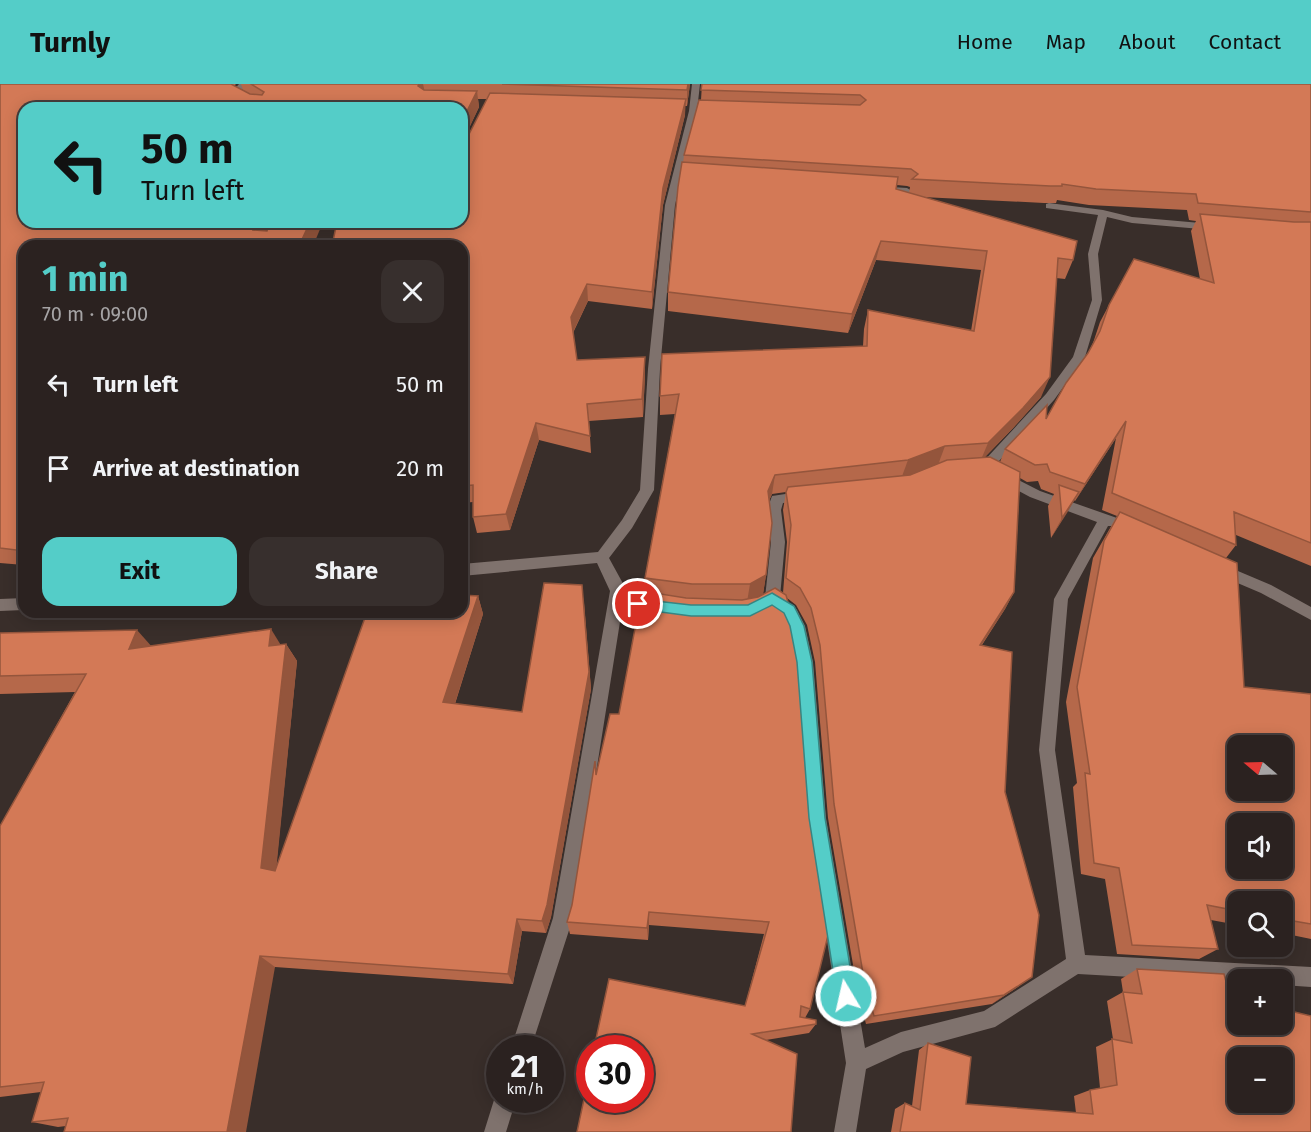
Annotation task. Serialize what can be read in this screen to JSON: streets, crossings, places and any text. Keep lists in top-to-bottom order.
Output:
{
  "north": "left",
  "page": {
    "header": "Turnly",
    "nav": [
      "Home",
      "Map",
      "About",
      "Contact"
    ],
    "turn": ["50 m", "Turn left"],
    "heading": ["1 min", "70 m · 09:00"],
    "list": [
      {
        "name": "Turn left",
        "value": "50 m"
      },
      {
        "name": "Arrive at destination",
        "value": "20 m"
      }
    ],
    "buttons": ["Exit", "Share"],
    "map_buttons": ["+", "−"],
    "speed": "21 km/h",
    "limit": "30"
  }
}
